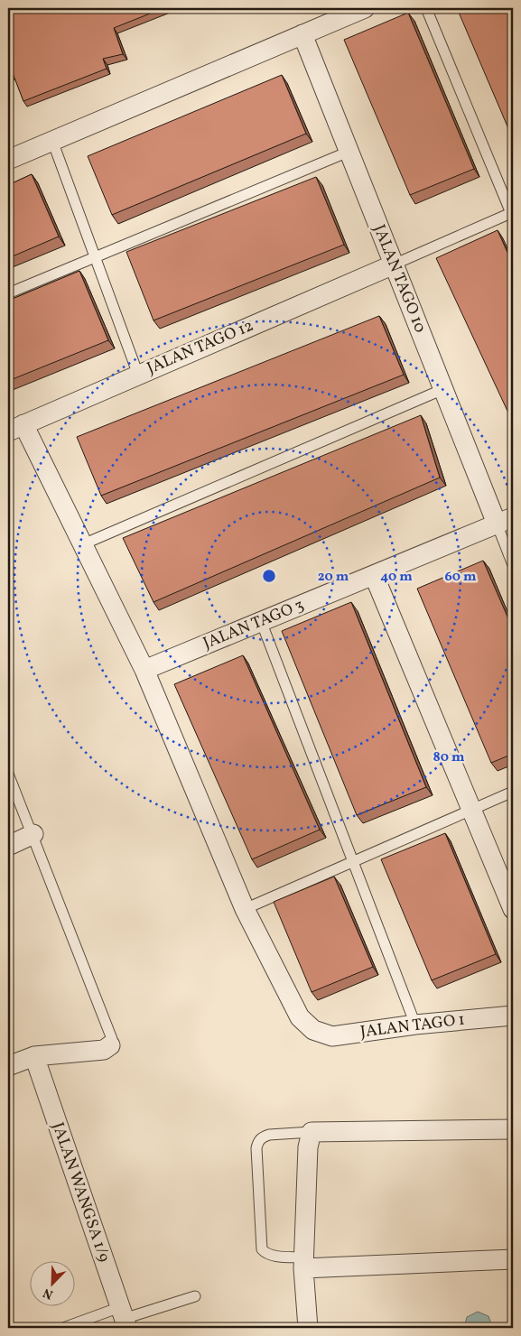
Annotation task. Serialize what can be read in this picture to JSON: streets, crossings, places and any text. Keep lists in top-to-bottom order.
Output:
{
  "streets": {
    "street": [
      "JALAN TAGO 10",
      "JALAN TAGO 12",
      "JALAN TAGO 3",
      "JALAN TAGO 1",
      "JALAN WANGSA 1/9"
    ]
  },
  "crossings": [
    ["JALAN TAGO 10", "JALAN TAGO 12"],
    ["JALAN TAGO 10", "JALAN TAGO 3"]
  ],
  "north": "bottom left",
  "rings": [
    "20 m",
    "40 m",
    "60 m",
    "80 m"
  ]
}
